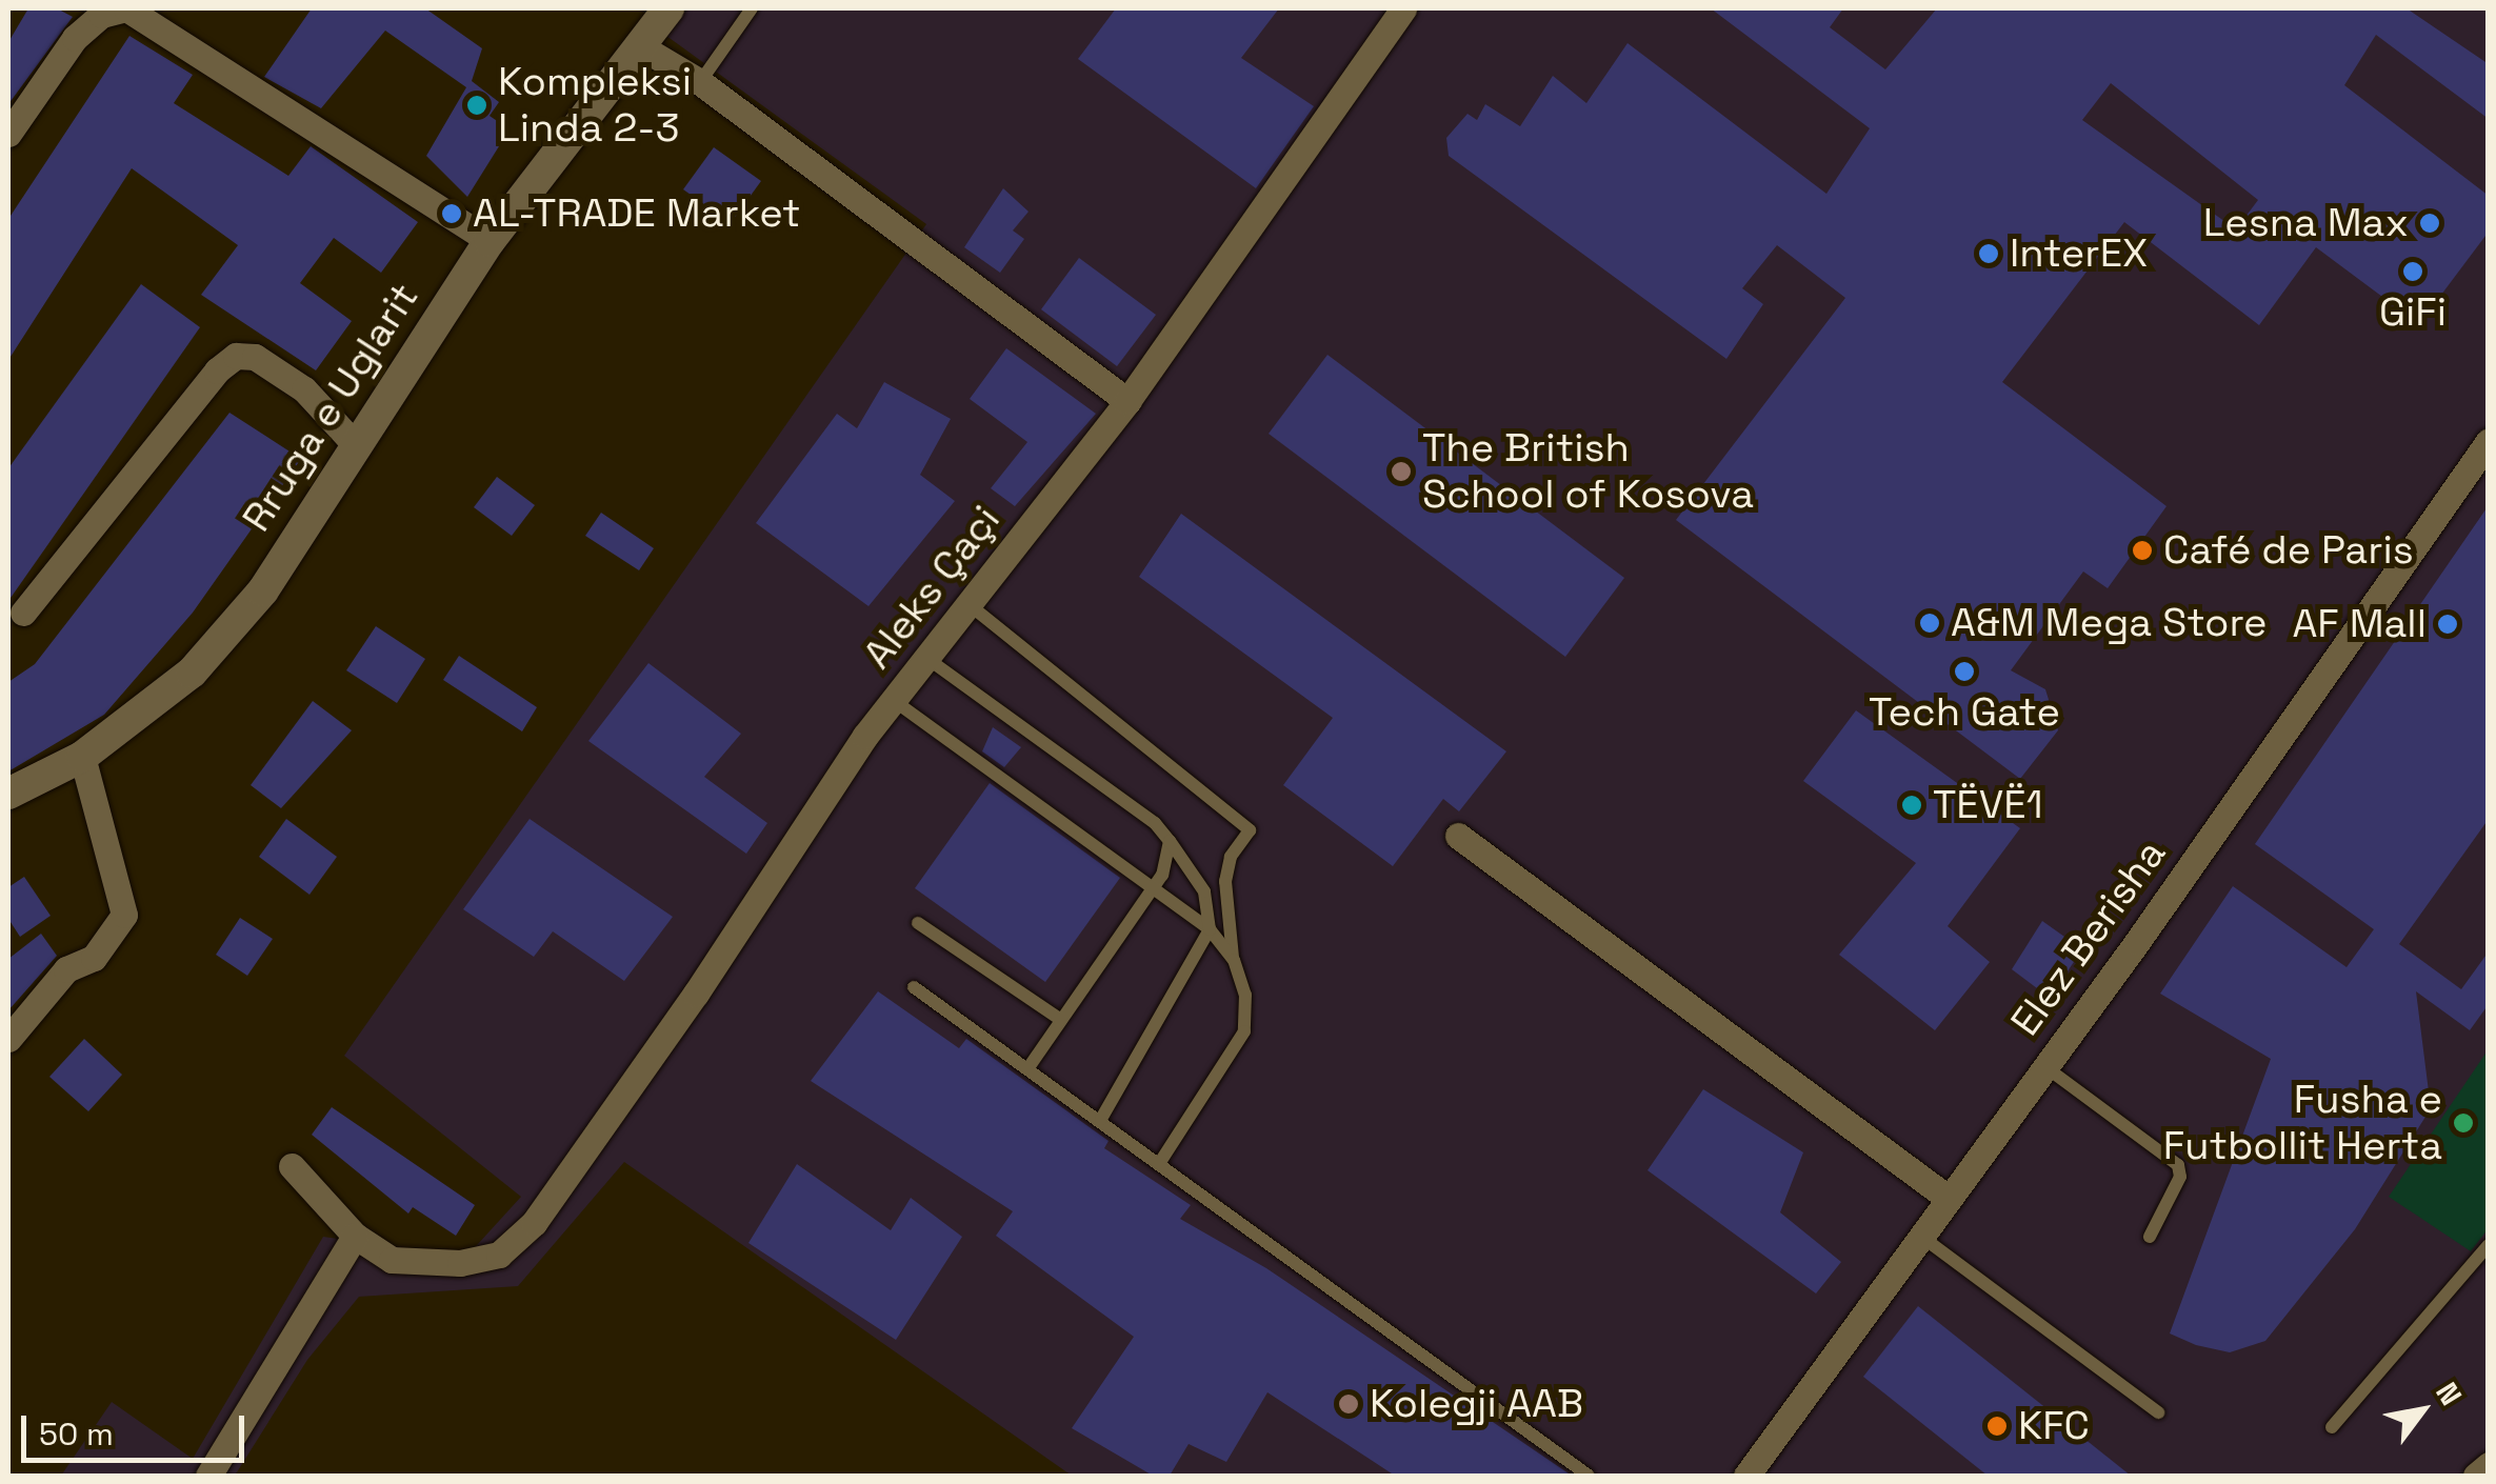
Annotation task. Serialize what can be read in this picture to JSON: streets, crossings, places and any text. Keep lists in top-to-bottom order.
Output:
{
  "streets": {
    "street": ["Rruga e Uglarit", "Aleks Çaçi", "Elez Berisha"]
  },
  "places": [
    "Kompleksi Linda 2-3",
    "AL-TRADE Market",
    "Lesna Max",
    "InterEX",
    "GiFi",
    "The British School of Kosova",
    "Café de Paris",
    "A&M Mega Store",
    "AF Mall",
    "Tech Gate",
    "TËVË1",
    "Fusha e Futbollit Herta",
    "Kolegji AAB",
    "KFC"
  ],
  "scale_bar": "50 m",
  "north": "top right"
}
